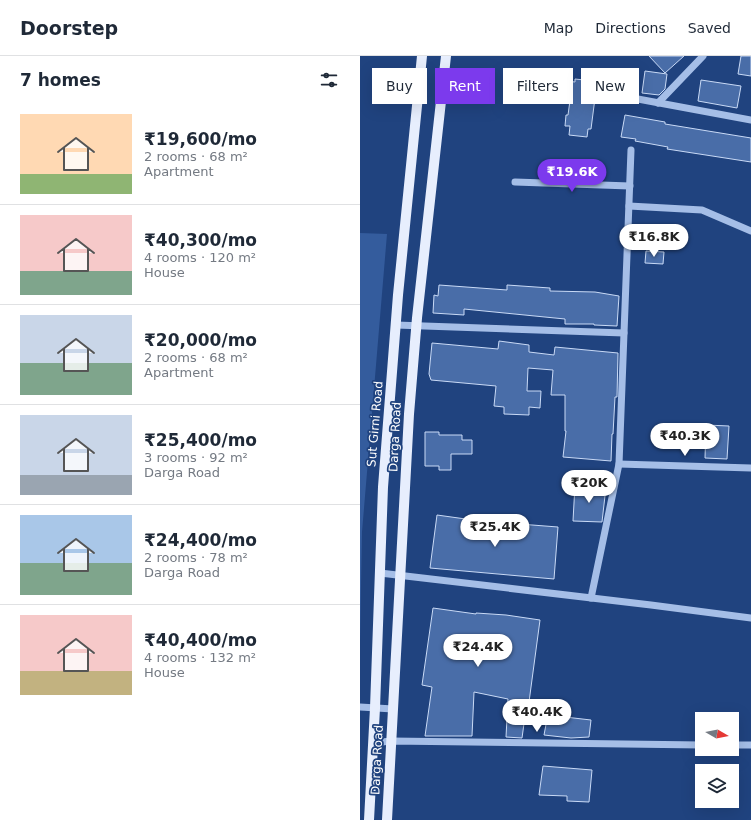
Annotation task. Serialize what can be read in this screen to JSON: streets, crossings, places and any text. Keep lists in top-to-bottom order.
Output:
{
  "streets": {
    "main road": ["Sut Girni Road", "Darga Road"]
  },
  "north": "right",
  "page": {
    "header": "Doorstep",
    "nav": ["Map", "Directions", "Saved"],
    "heading": "7 homes",
    "chip": [
      "Buy",
      "Rent",
      "Filters",
      "New"
    ],
    "list": [
      {
        "name": "₹19,600/mo",
        "note": "2 rooms · 68 m² · Apartment"
      },
      {
        "name": "₹40,300/mo",
        "note": "4 rooms · 120 m² · House"
      },
      {
        "name": "₹20,000/mo",
        "note": "2 rooms · 68 m² · Apartment"
      },
      {
        "name": "₹25,400/mo",
        "note": "3 rooms · 92 m² · Darga Road"
      },
      {
        "name": "₹24,400/mo",
        "note": "2 rooms · 78 m² · Darga Road"
      },
      {
        "name": "₹40,400/mo",
        "note": "4 rooms · 132 m² · House"
      }
    ],
    "price": [
      "₹19.6K",
      "₹16.8K",
      "₹40.3K",
      "₹20K",
      "₹25.4K",
      "₹24.4K",
      "₹40.4K"
    ]
  }
}
